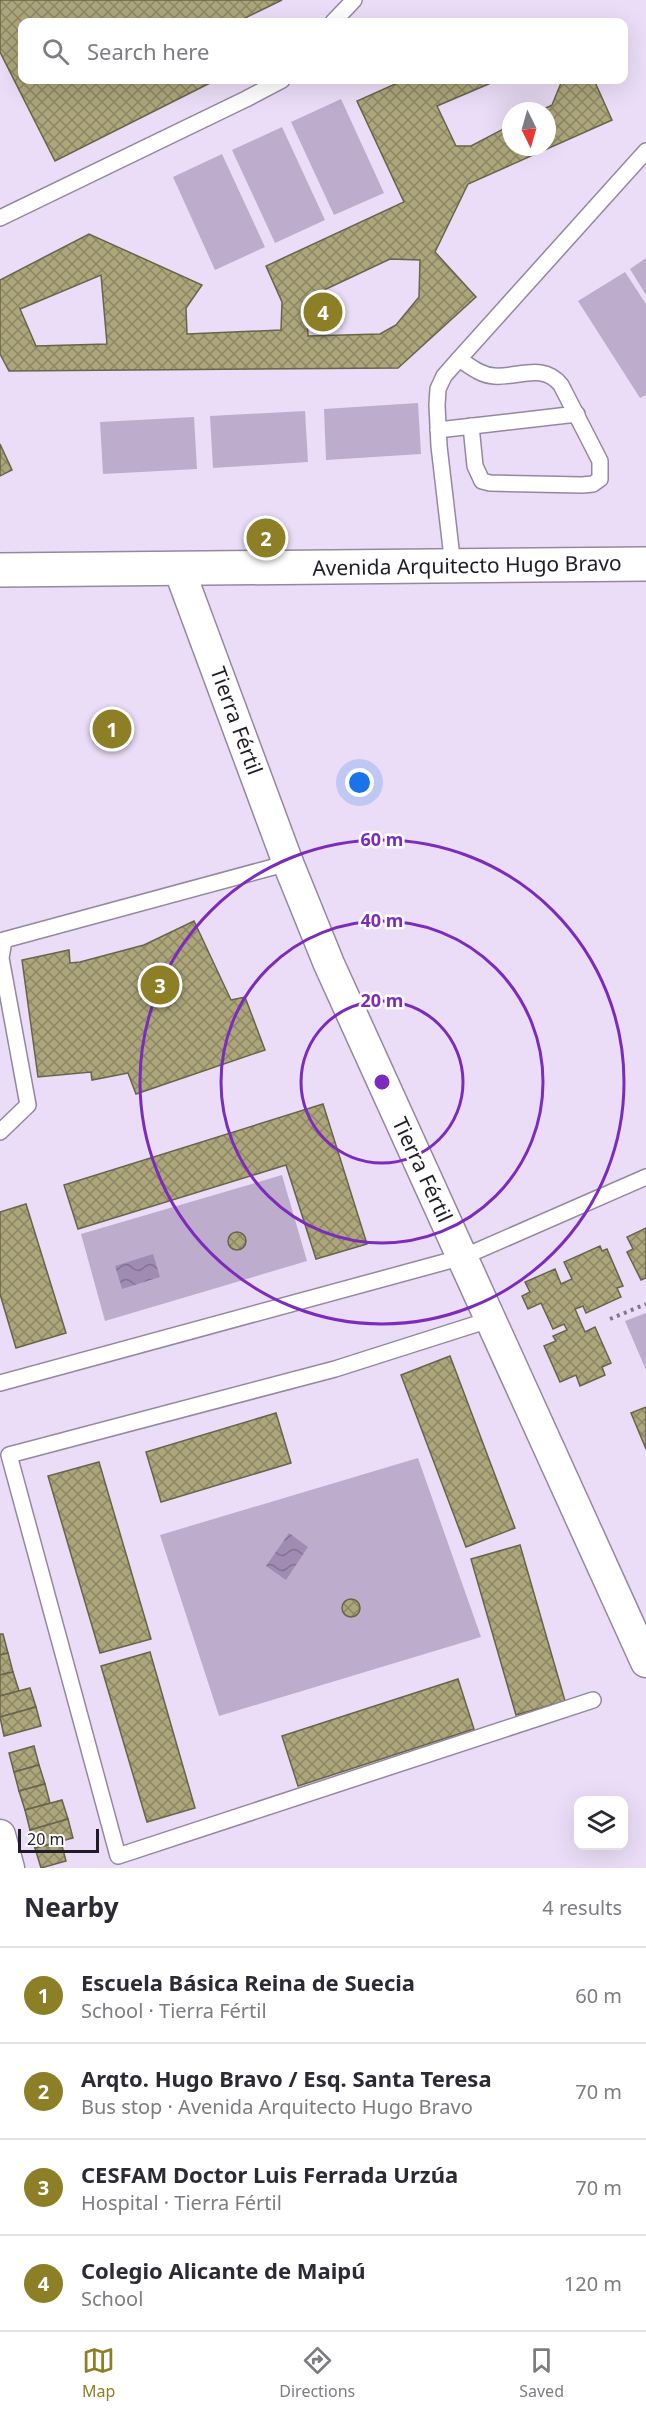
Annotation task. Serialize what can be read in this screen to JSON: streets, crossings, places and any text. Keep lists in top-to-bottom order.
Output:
{
  "streets": {
    "street": ["Avenida Arquitecto Hugo Bravo", "Tierra Fértil"]
  },
  "crossings": [
    ["Avenida Arquitecto Hugo Bravo", "Tierra Fértil"]
  ],
  "scale_bar": "20 m",
  "north": "bottom",
  "page": {
    "search": "Search here",
    "pins": [
      "4",
      "2",
      "1",
      "3"
    ],
    "scale": "20 m",
    "heading": ["Nearby", "4 results"],
    "list": [
      {
        "mark": "1",
        "name": "Escuela Básica Reina de Suecia",
        "note": "School · Tierra Fértil",
        "value": "60 m"
      },
      {
        "mark": "2",
        "name": "Arqto. Hugo Bravo / Esq. Santa Teresa",
        "note": "Bus stop · Avenida Arquitecto Hugo Bravo",
        "value": "70 m"
      },
      {
        "mark": "3",
        "name": "CESFAM Doctor Luis Ferrada Urzúa",
        "note": "Hospital · Tierra Fértil",
        "value": "70 m"
      },
      {
        "mark": "4",
        "name": "Colegio Alicante de Maipú",
        "note": "School",
        "value": "120 m"
      }
    ],
    "nav": ["Map", "Directions", "Saved"]
  },
  "rings": ["60 m", "40 m", "20 m"]
}
